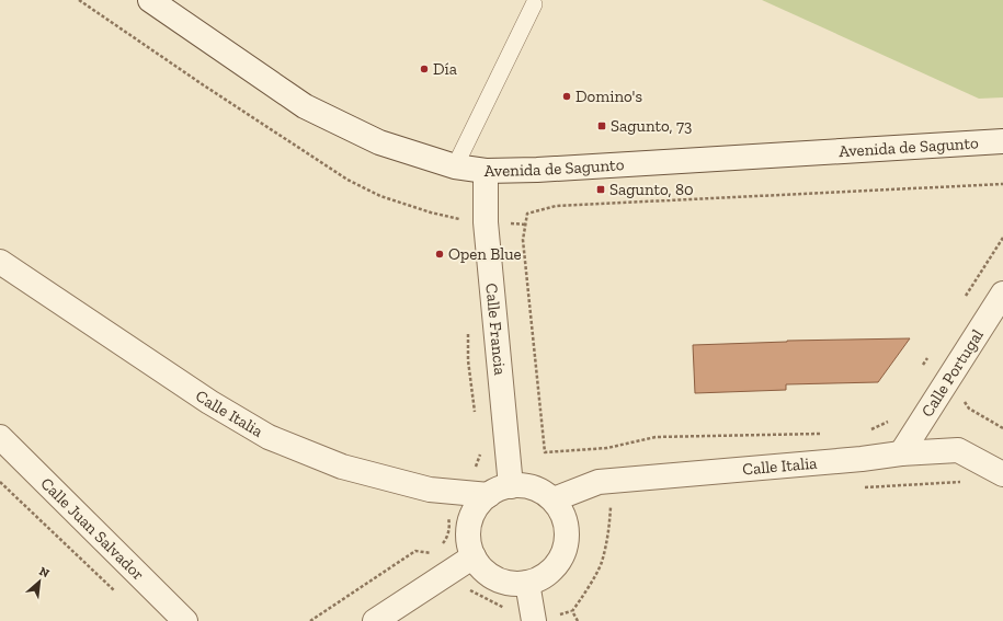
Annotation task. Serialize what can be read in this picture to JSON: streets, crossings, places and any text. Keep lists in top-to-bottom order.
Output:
{
  "streets": {
    "street": [
      "Avenida de Sagunto",
      "Calle Francia",
      "Calle Portugal",
      "Calle Italia",
      "Calle Juan Salvador"
    ]
  },
  "crossings": [
    ["Avenida de Sagunto", "Calle Francia"],
    ["Calle Francia", "Calle Italia"],
    ["Calle Portugal", "Calle Italia"]
  ],
  "places": {
    "other": ["Día", "Domino's", "Open Blue"],
    "transit": ["Sagunto, 73", "Sagunto, 80"]
  },
  "north": "top right"
}
